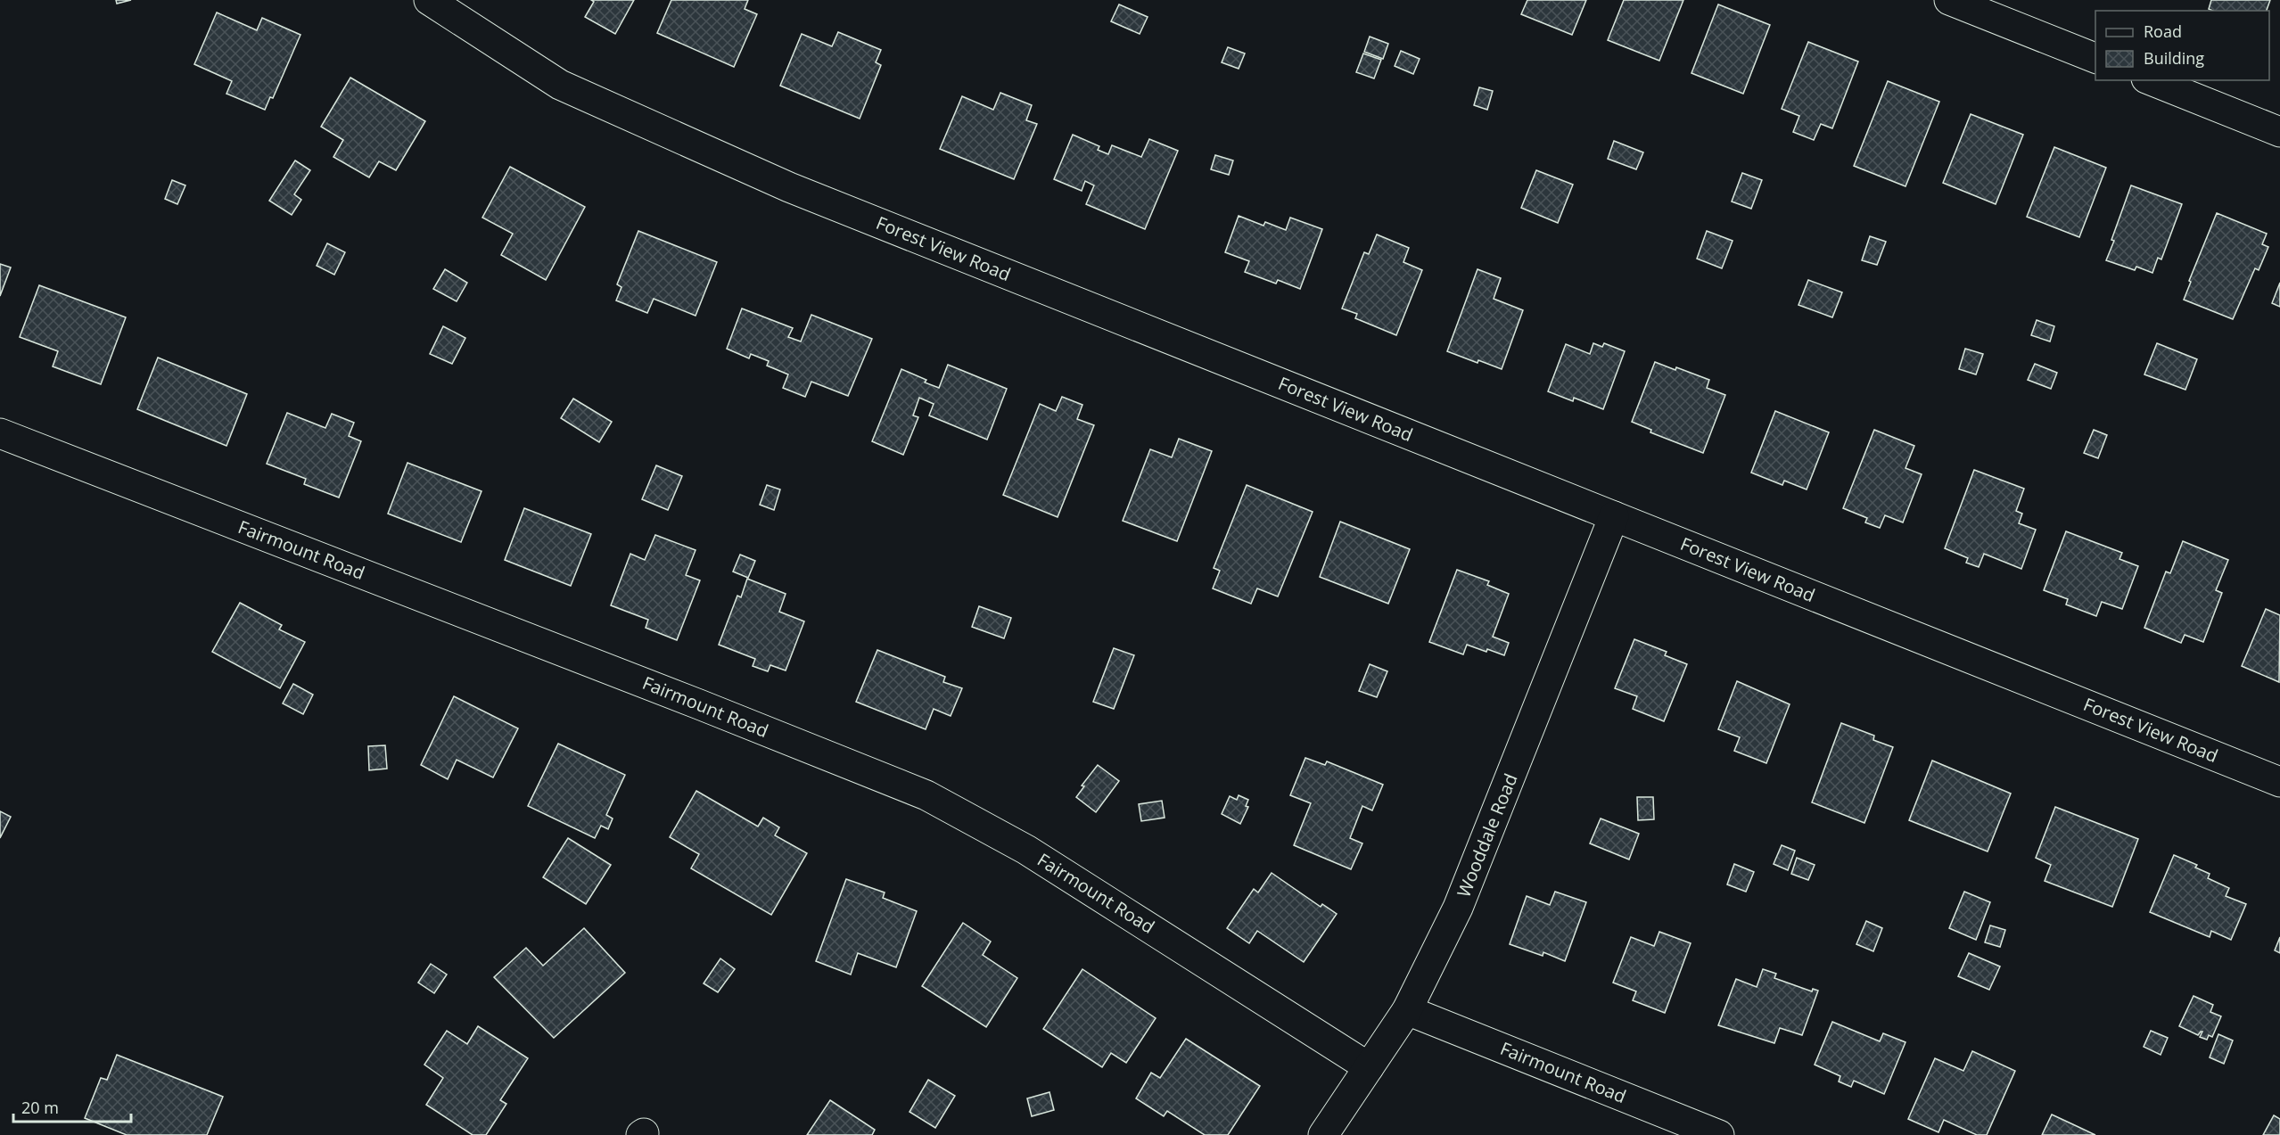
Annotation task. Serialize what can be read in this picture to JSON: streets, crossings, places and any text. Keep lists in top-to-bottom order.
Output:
{
  "streets": {
    "street": ["Forest View Road", "Fairmount Road", "Wooddale Road"]
  },
  "crossings": [
    ["Forest View Road", "Wooddale Road"],
    ["Fairmount Road", "Wooddale Road"]
  ],
  "legend": ["Road", "Building"],
  "scale_bar": "20 m"
}
